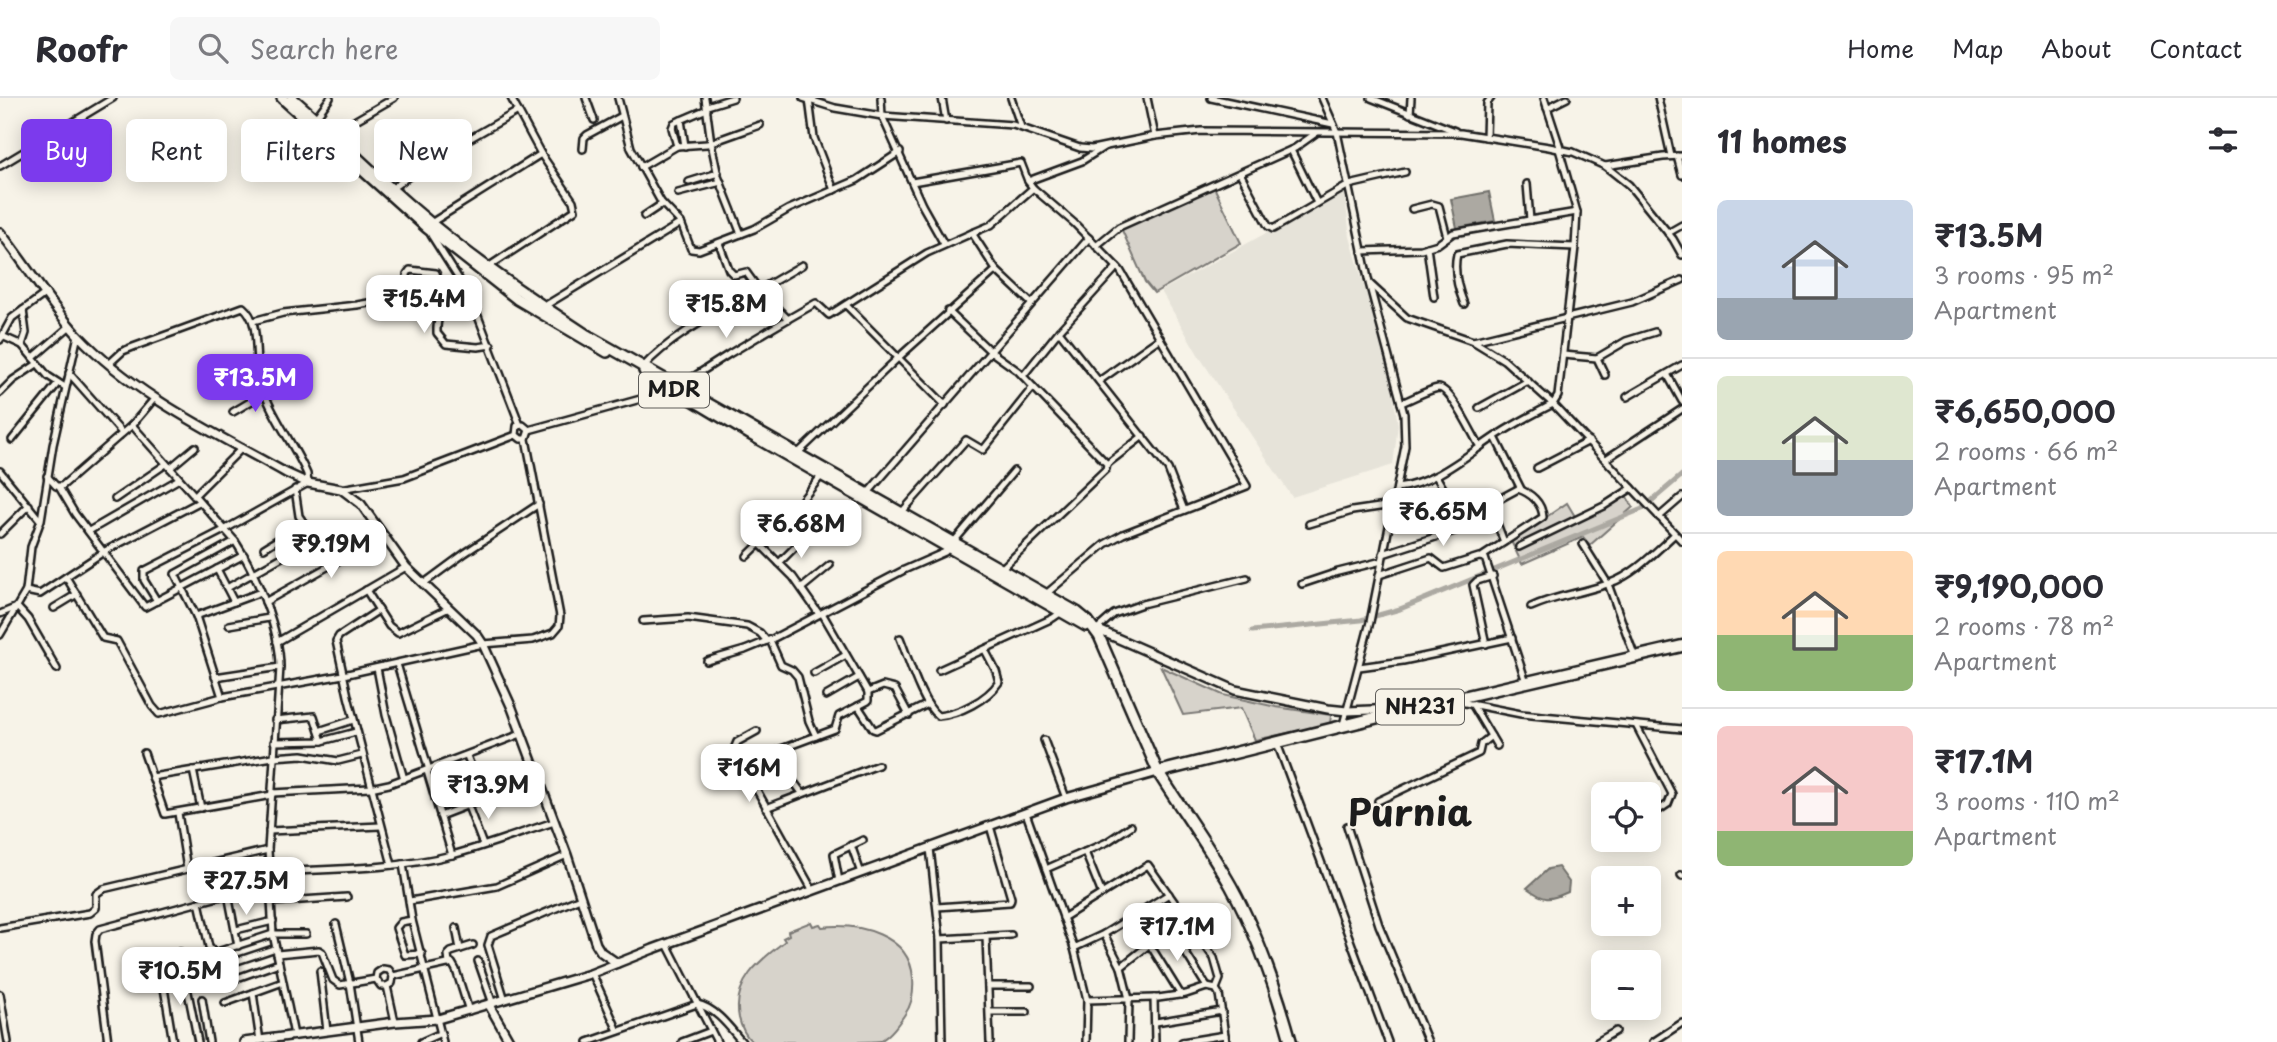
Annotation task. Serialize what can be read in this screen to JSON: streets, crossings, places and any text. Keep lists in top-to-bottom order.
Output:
{
  "streets": {
    "highway": ["NH231"],
    "main road": ["MDR"]
  },
  "crossings": [
    ["MDR", "NH231"]
  ],
  "districts": ["Purnia"],
  "page": {
    "header": "Roofr",
    "search": "Search here",
    "nav": [
      "Home",
      "Map",
      "About",
      "Contact"
    ],
    "heading": "11 homes",
    "chip": [
      "Buy",
      "Rent",
      "Filters",
      "New"
    ],
    "list": [
      {
        "name": "₹13.5M",
        "note": "3 rooms · 95 m² · Apartment"
      },
      {
        "name": "₹6,650,000",
        "note": "2 rooms · 66 m² · Apartment"
      },
      {
        "name": "₹9,190,000",
        "note": "2 rooms · 78 m² · Apartment"
      },
      {
        "name": "₹17.1M",
        "note": "3 rooms · 110 m² · Apartment"
      }
    ],
    "price": [
      "₹15.4M",
      "₹15.8M",
      "₹13.5M",
      "₹6.65M",
      "₹6.68M",
      "₹9.19M",
      "₹16M",
      "₹13.9M",
      "₹27.5M",
      "₹17.1M",
      "₹10.5M"
    ],
    "map_buttons": ["+", "−"]
  }
}
